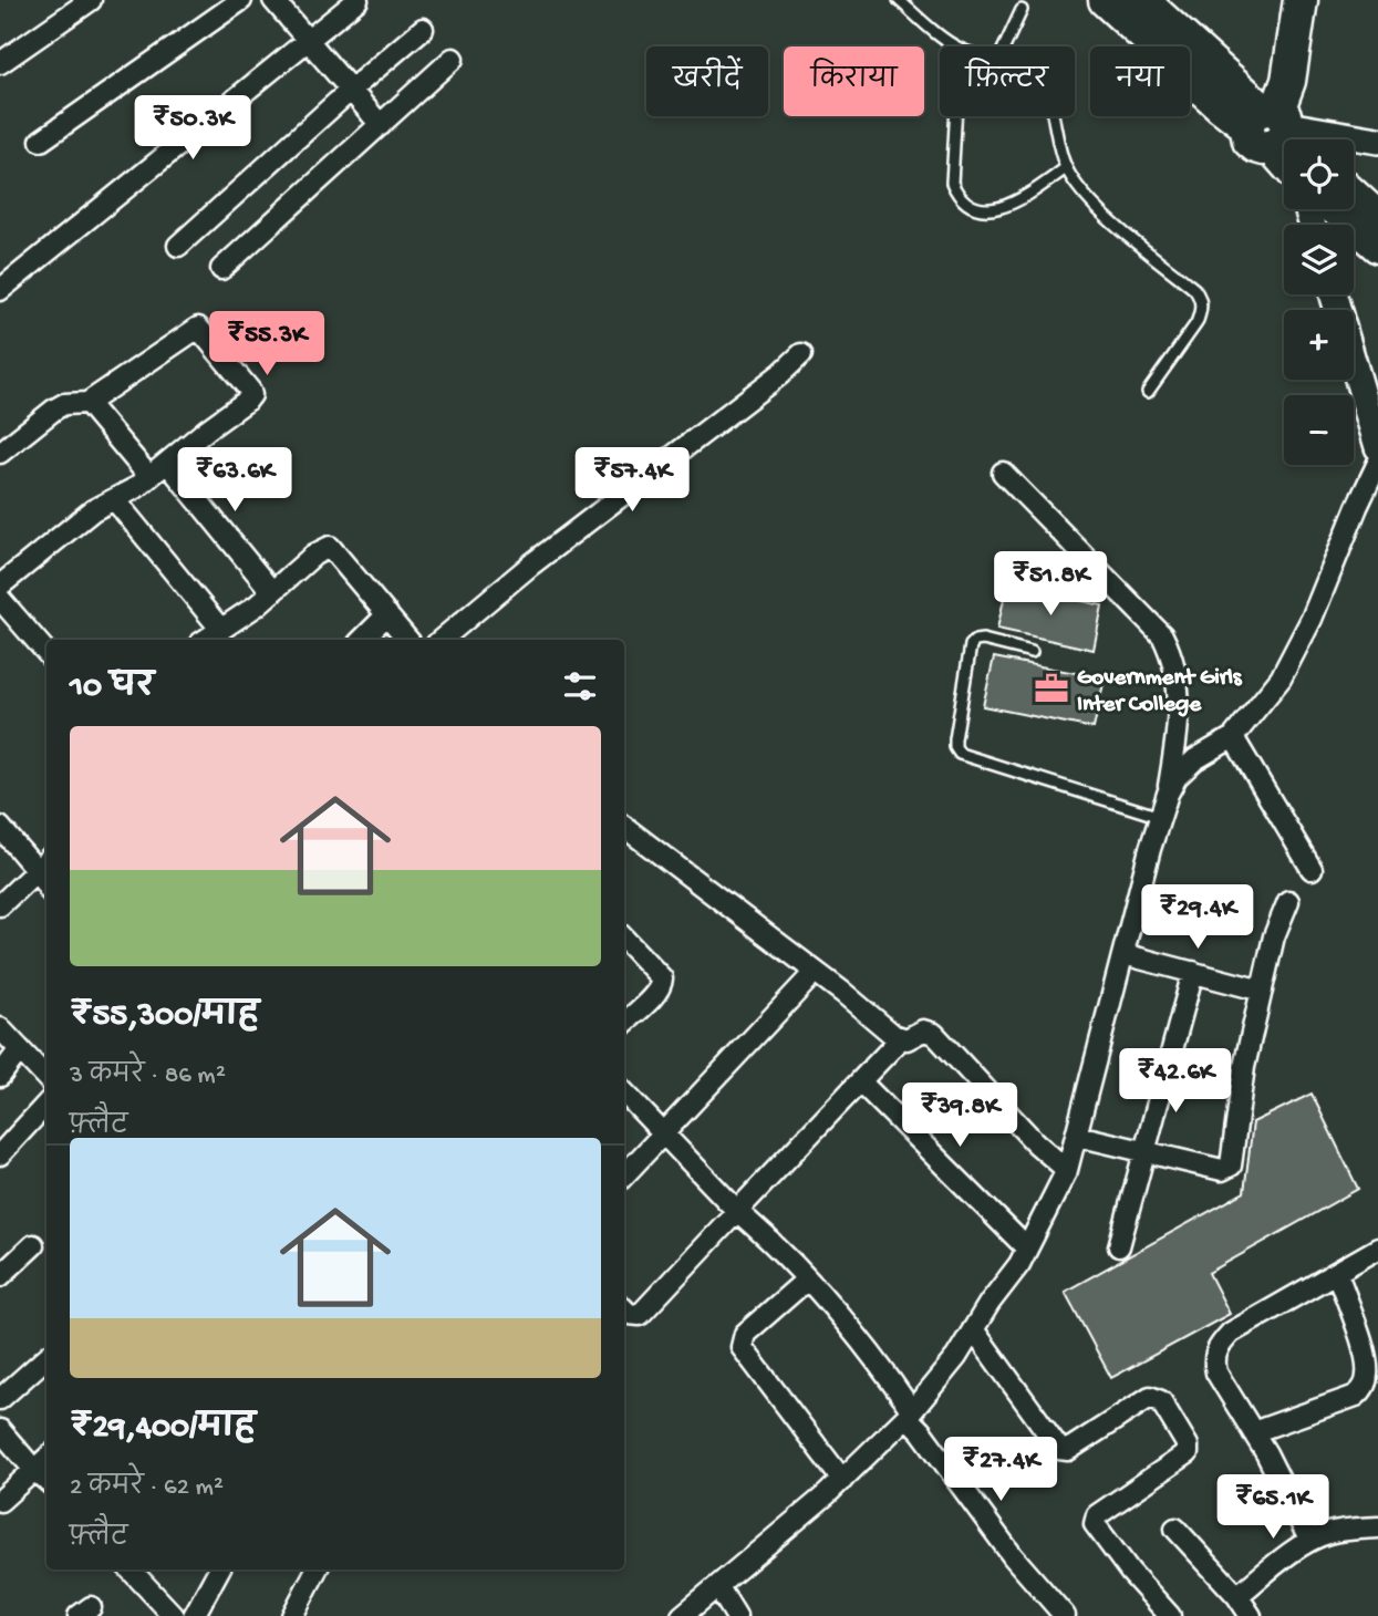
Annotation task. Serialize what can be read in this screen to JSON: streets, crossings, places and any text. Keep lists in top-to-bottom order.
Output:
{
  "places": {
    "office": ["Government Girls Inter College"]
  },
  "page": {
    "chip": [
      "खरीदें",
      "किराया",
      "फ़िल्टर",
      "नया"
    ],
    "price": [
      "₹50.3K",
      "₹55.3K",
      "₹63.6K",
      "₹57.4K",
      "₹51.8K",
      "₹29.4K",
      "₹42.6K",
      "₹39.8K",
      "₹27.4K",
      "₹65.1K"
    ],
    "map_buttons": ["+", "−"],
    "heading": "10 घर",
    "list": [
      {
        "name": "₹55,300/माह",
        "note": "3 कमरे · 86 m² · फ़्लैट"
      },
      {
        "name": "₹29,400/माह",
        "note": "2 कमरे · 62 m² · फ़्लैट"
      }
    ]
  }
}
